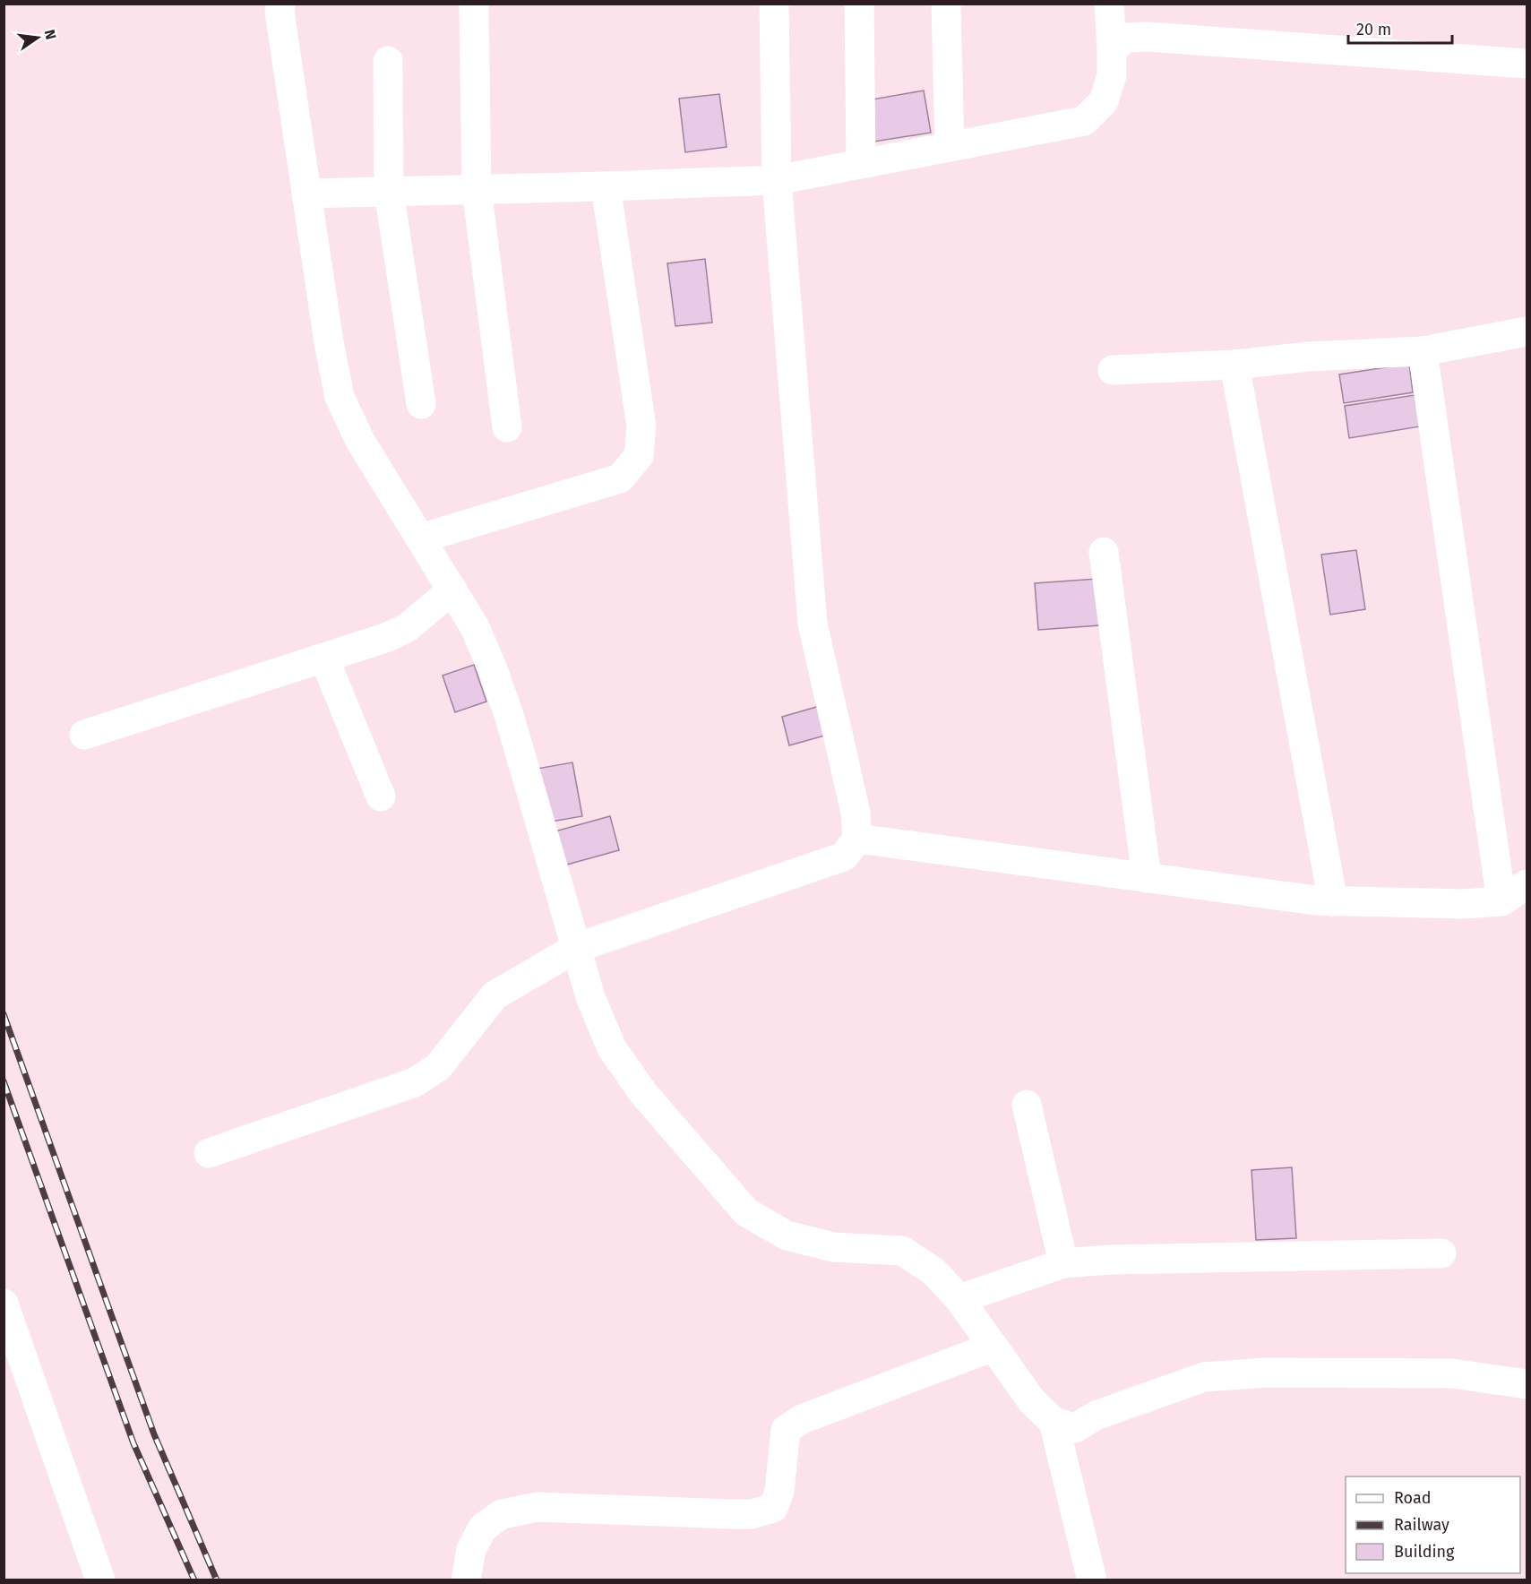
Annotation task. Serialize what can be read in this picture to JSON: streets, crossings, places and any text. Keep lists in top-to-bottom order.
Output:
{
  "legend": ["Road", "Railway", "Building"],
  "scale_bar": "20 m",
  "north": "right"
}
